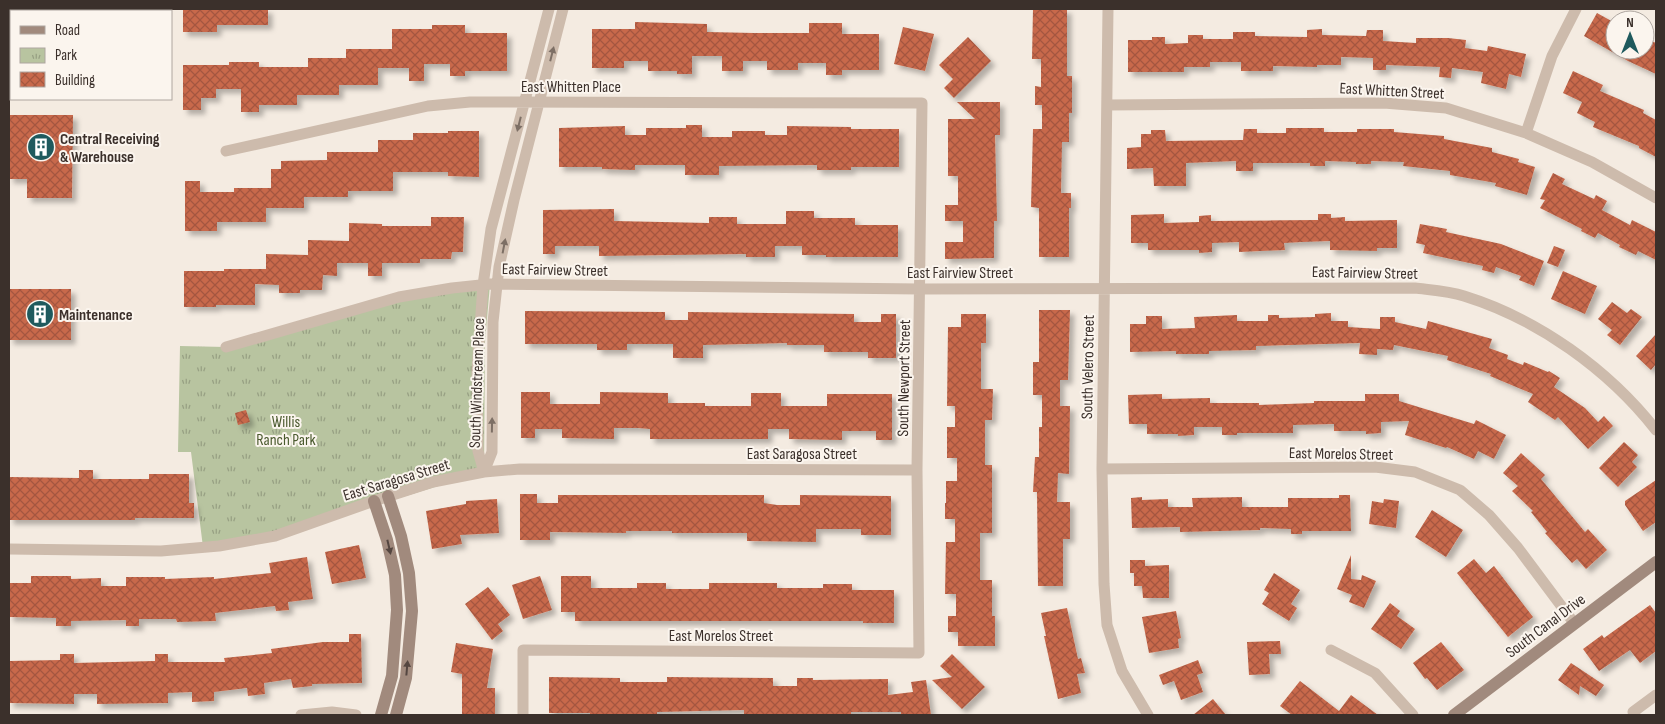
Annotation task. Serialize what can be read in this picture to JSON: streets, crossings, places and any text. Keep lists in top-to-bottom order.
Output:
{
  "streets": {
    "street": [
      "East Whitten Place",
      "East Whitten Street",
      "East Fairview Street",
      "South Velero Street",
      "South Newport Street",
      "South Windstream Place",
      "East Saragosa Street",
      "East Morelos Street",
      "South Canal Drive"
    ]
  },
  "crossings": [
    ["East Whitten Place", "South Newport Street"],
    ["East Whitten Place", "South Windstream Place"],
    ["East Whitten Street", "South Velero Street"],
    ["East Fairview Street", "South Velero Street"],
    ["East Fairview Street", "South Newport Street"],
    ["East Fairview Street", "South Windstream Place"],
    ["South Velero Street", "East Morelos Street"],
    ["South Newport Street", "East Saragosa Street"],
    ["South Newport Street", "East Morelos Street"],
    ["South Windstream Place", "East Saragosa Street"],
    ["East Morelos Street", "South Canal Drive"]
  ],
  "parks": ["Willis Ranch Park"],
  "places": {
    "building": ["Central Receiving & Warehouse", "Maintenance"]
  },
  "legend": ["Road", "Park", "Building"],
  "north": "top"
}
